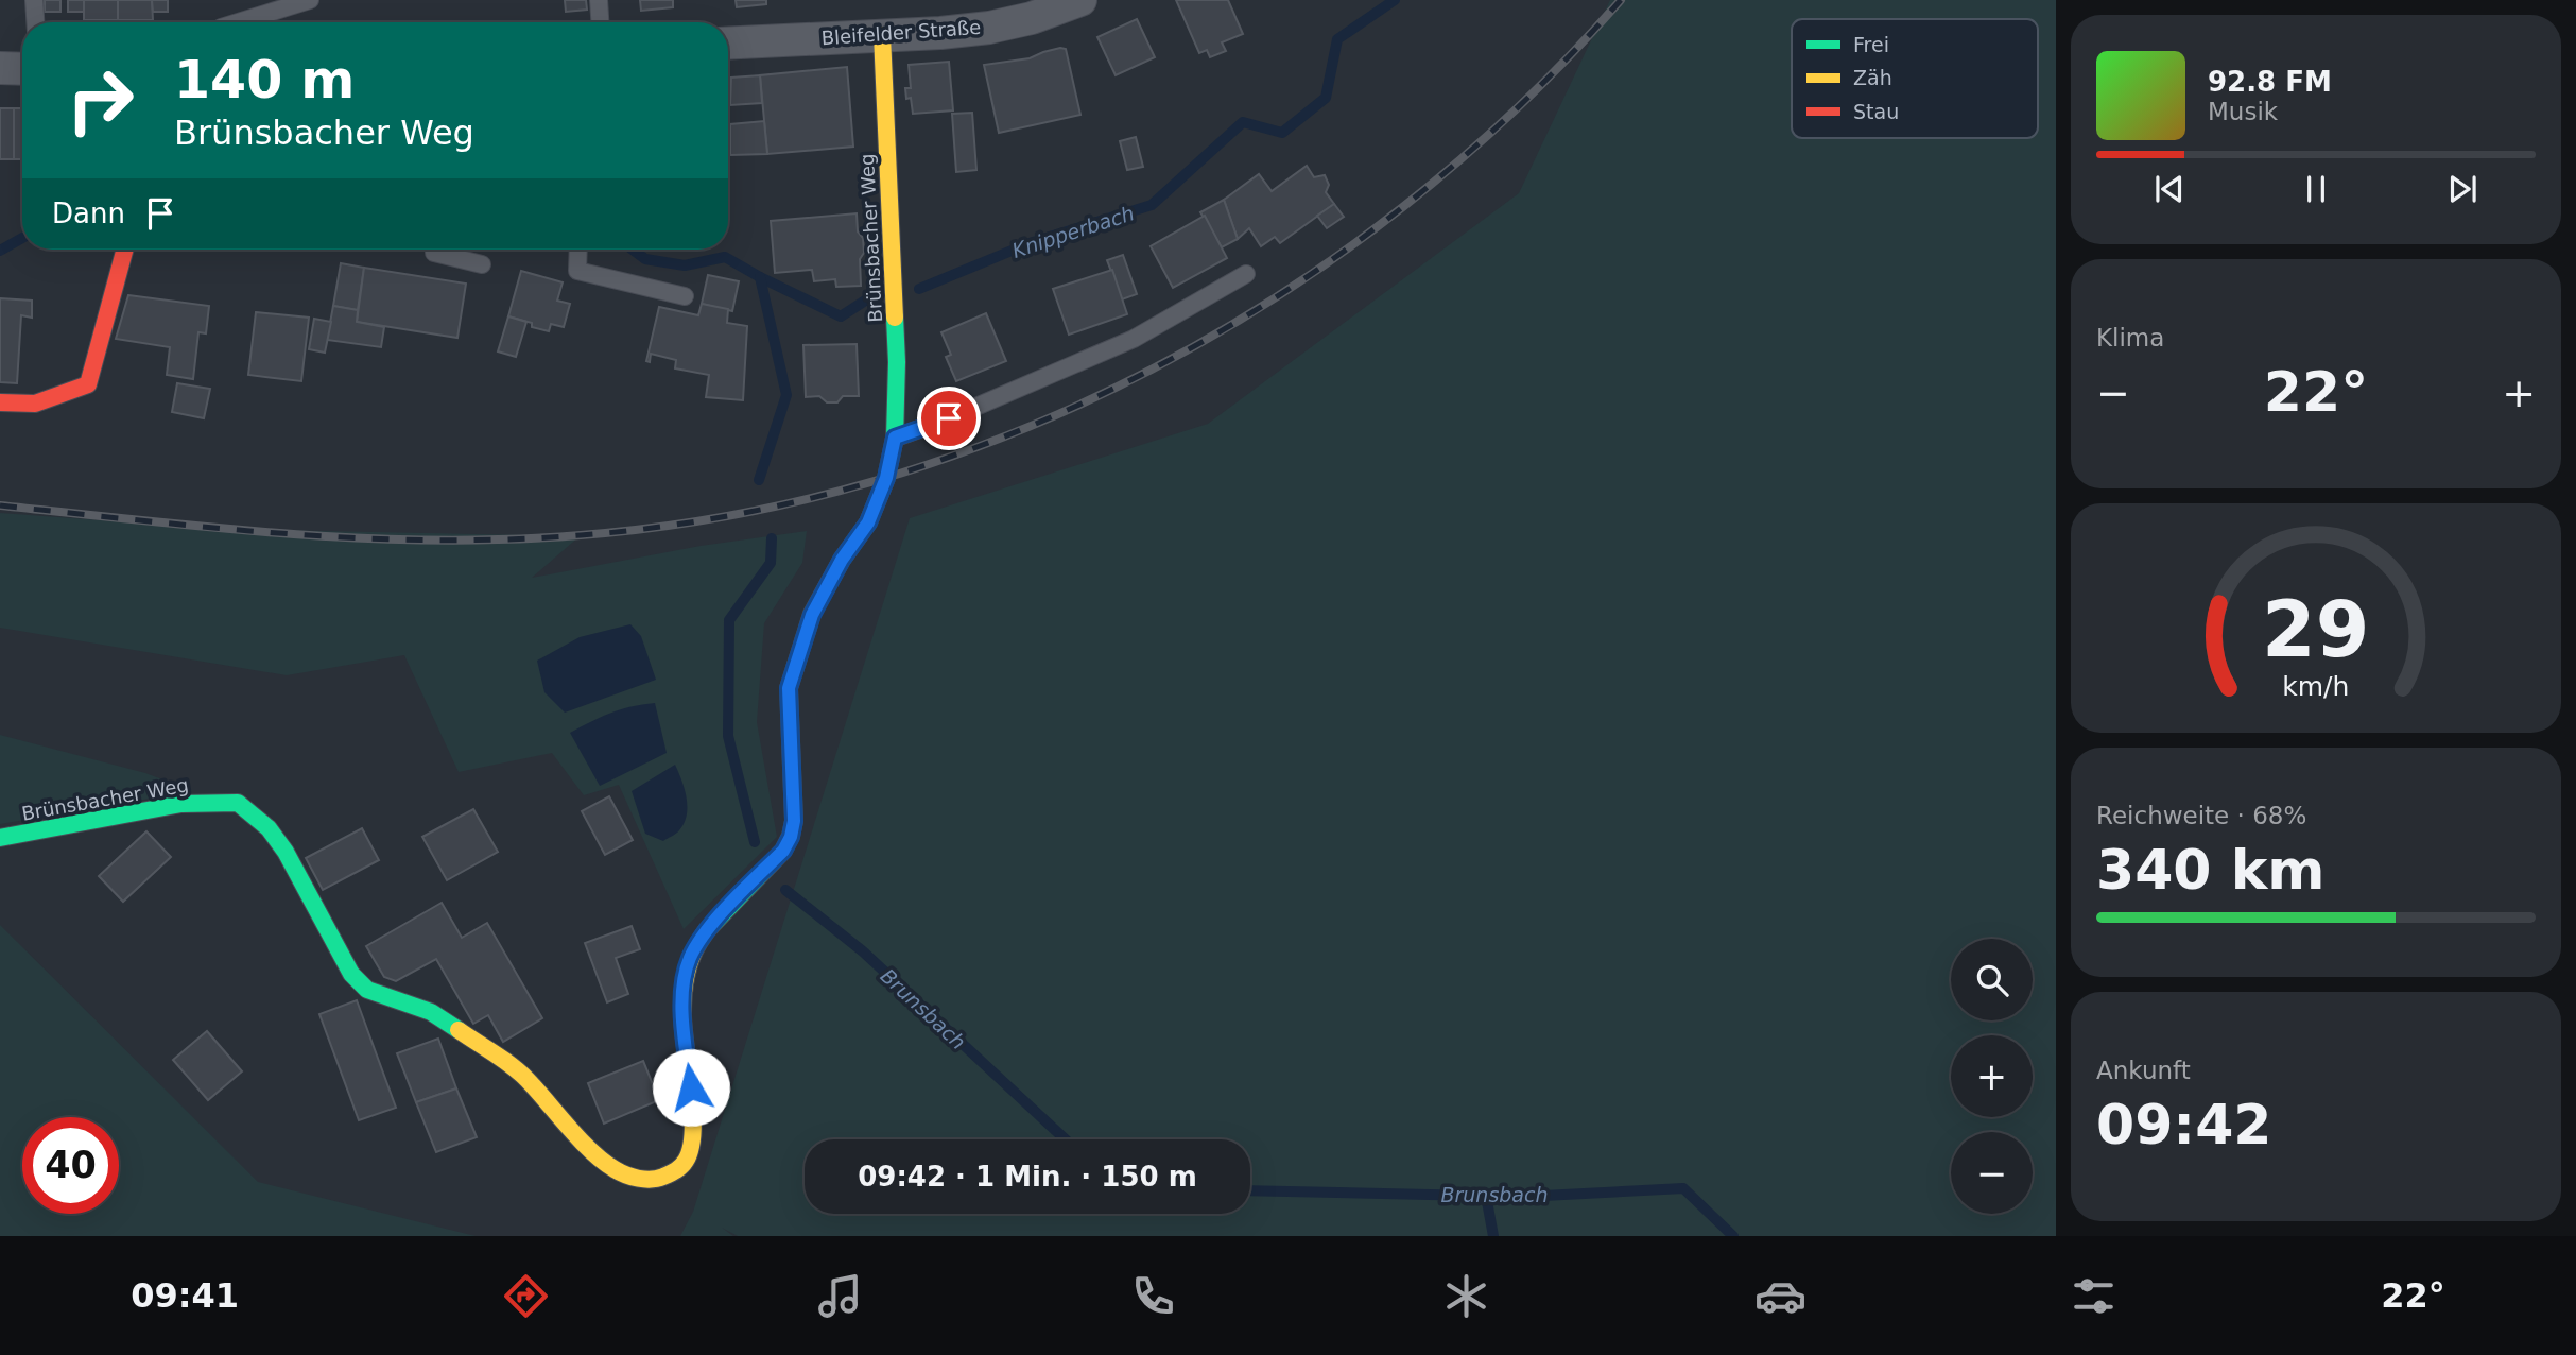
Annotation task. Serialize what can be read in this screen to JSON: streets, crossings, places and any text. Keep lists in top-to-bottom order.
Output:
{
  "streets": {
    "street": ["Bleifelder Straße", "Brünsbacher Weg"]
  },
  "crossings": [
    ["Bleifelder Straße", "Brünsbacher Weg"]
  ],
  "water": ["Knipperbach", "Brunsbach"],
  "legend": ["Frei", "Zäh", "Stau"],
  "page": {
    "turn": ["140 m", "Brünsbacher Weg"],
    "song": ["92.8 FM", "Musik"],
    "then": "Dann",
    "tile": [
      "Klima",
      ["Reichweite · 68%", "340 km"],
      ["Ankunft", "09:42"]
    ],
    "heat": ["−", "22°", "+"],
    "map_buttons": ["+", "−"],
    "limit": "40",
    "trip": "09:42 · 1 Min. · 150 m",
    "tabs": ["09:41", "22°"],
    "gauge": ["29", "km/h"]
  }
}
